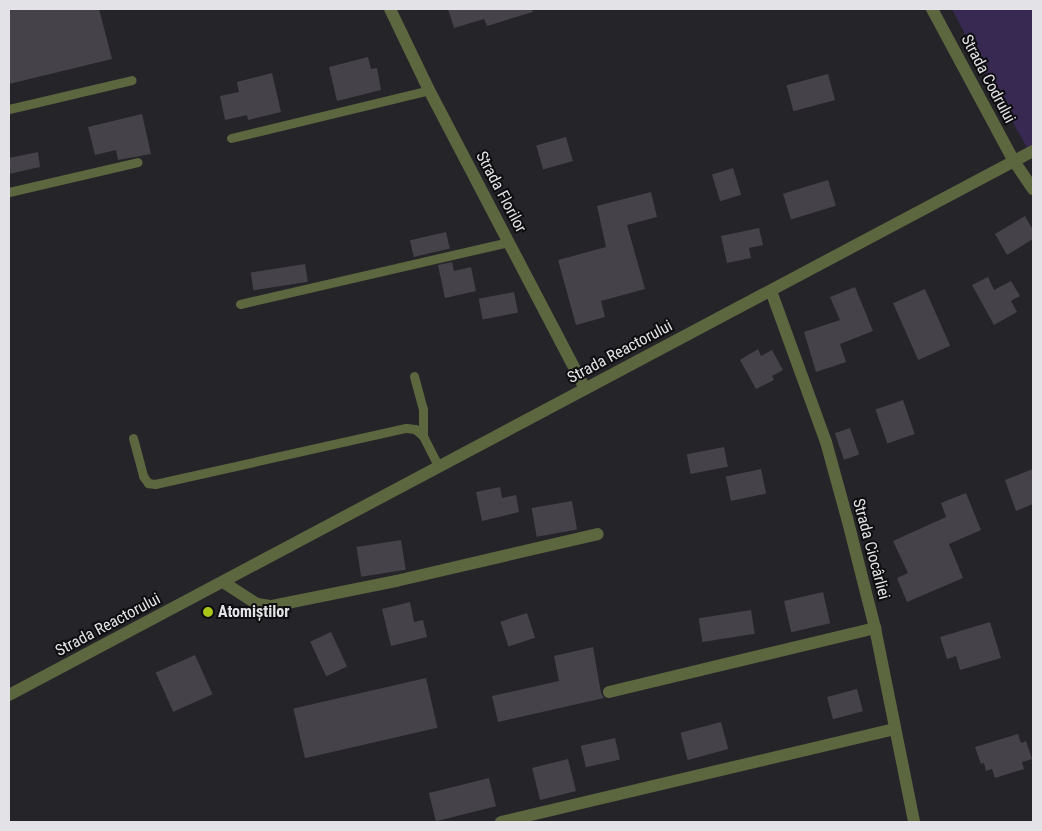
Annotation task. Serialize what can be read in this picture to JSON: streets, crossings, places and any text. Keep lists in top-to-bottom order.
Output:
{
  "streets": {
    "street": [
      "Strada Codrului",
      "Strada Florilor",
      "Strada Reactorului",
      "Strada Ciocârliei"
    ]
  },
  "crossings": [
    ["Strada Codrului", "Strada Reactorului"],
    ["Strada Florilor", "Strada Reactorului"],
    ["Strada Reactorului", "Strada Ciocârliei"]
  ],
  "places": ["Atomiștilor"]
}
